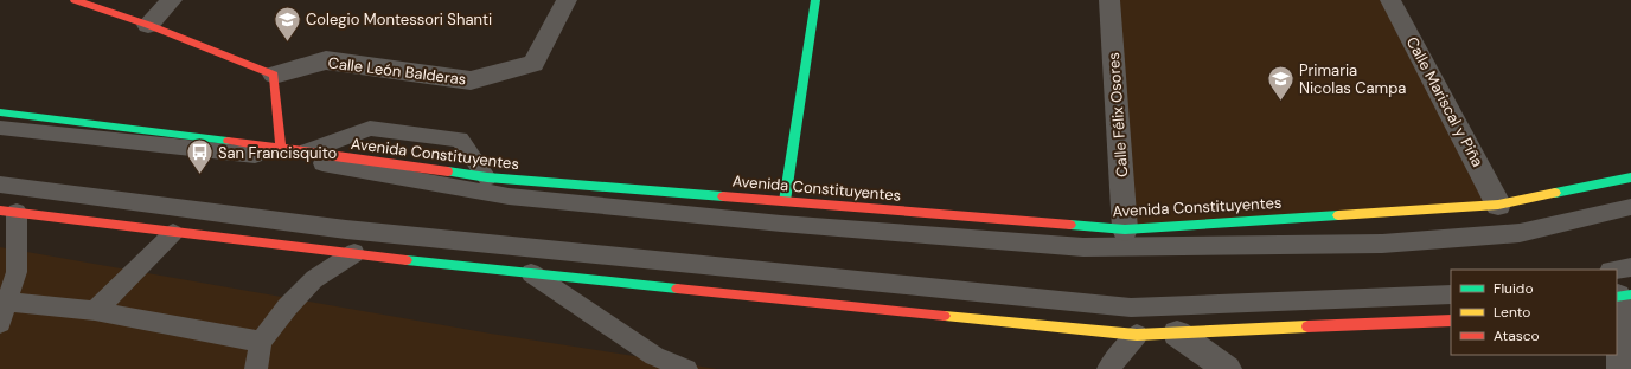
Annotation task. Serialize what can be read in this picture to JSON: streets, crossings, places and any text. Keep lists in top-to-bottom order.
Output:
{
  "streets": {
    "main road": ["Avenida Constituyentes"],
    "street": ["Calle León Balderas", "Calle Mariscal y Piña", "Calle Félix Osores"]
  },
  "crossings": [
    ["Calle Mariscal y Piña", "Avenida Constituyentes"],
    ["Calle Félix Osores", "Avenida Constituyentes"]
  ],
  "places": {
    "school or university": ["Colegio Montessori Shanti", "Primaria Nicolas Campa"],
    "bus stop": ["San Francisquito"]
  },
  "legend": ["Fluido", "Lento", "Atasco"]
}
